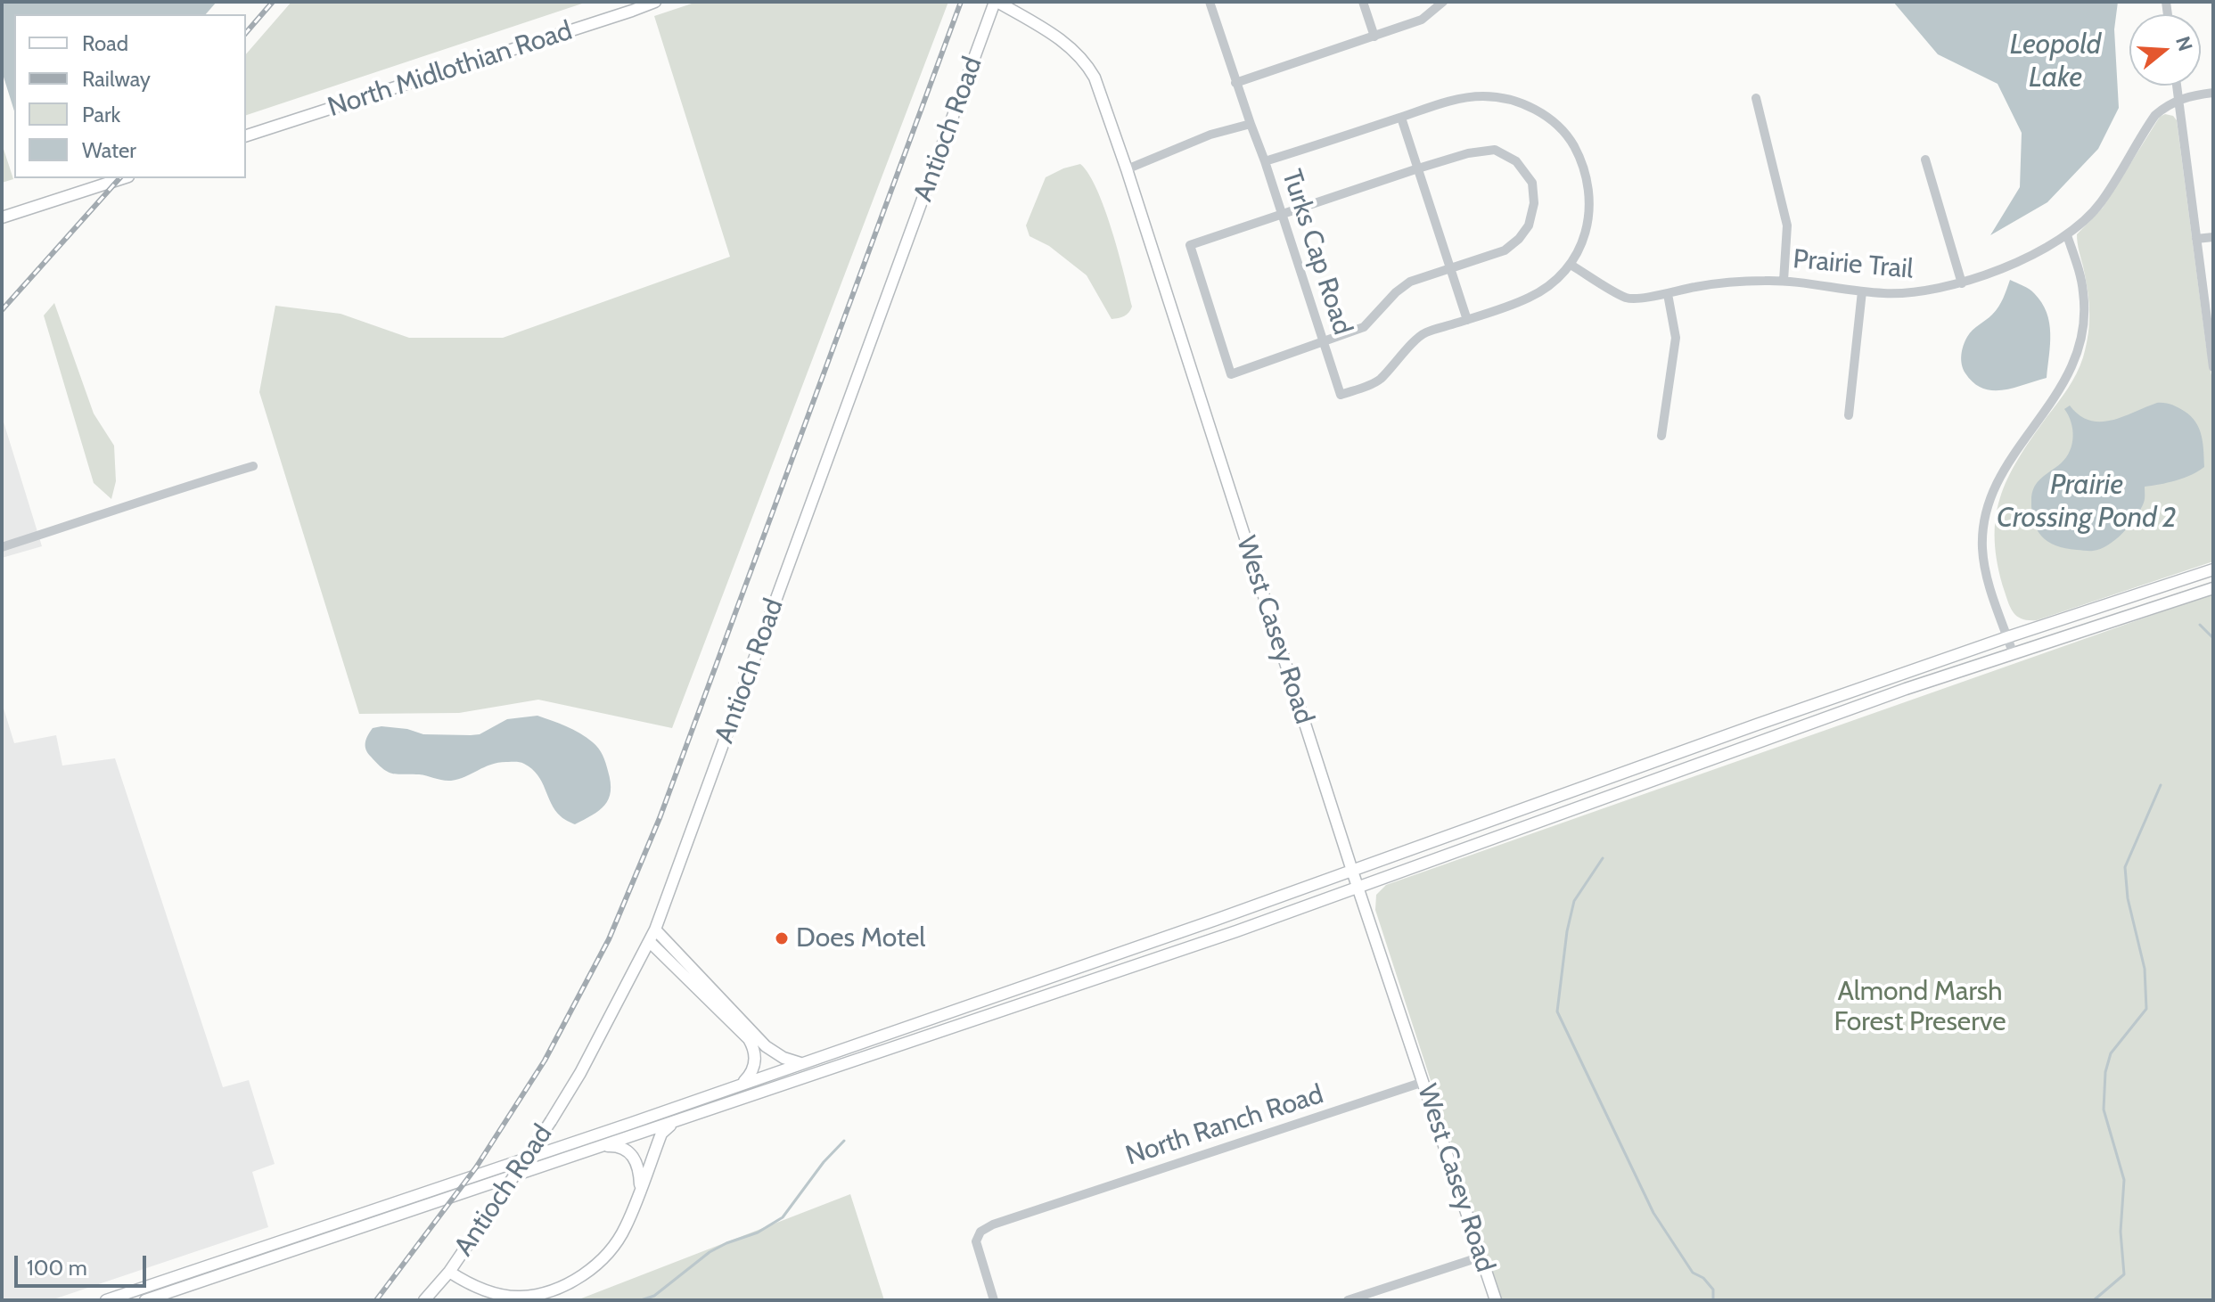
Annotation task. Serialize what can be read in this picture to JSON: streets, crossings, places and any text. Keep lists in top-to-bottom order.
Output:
{
  "streets": {
    "main road": ["North Midlothian Road", "Antioch Road", "West Casey Road"],
    "street": ["Turks Cap Road", "Prairie Trail", "North Ranch Road"]
  },
  "crossings": [
    ["Antioch Road", "West Casey Road"],
    ["West Casey Road", "North Ranch Road"]
  ],
  "water": ["Leopold Lake", "Prairie Crossing Pond 2"],
  "parks": ["Almond Marsh Forest Preserve"],
  "places": ["Does Motel"],
  "legend": [
    "Road",
    "Railway",
    "Park",
    "Water"
  ],
  "scale_bar": "100 m",
  "north": "right"
}
